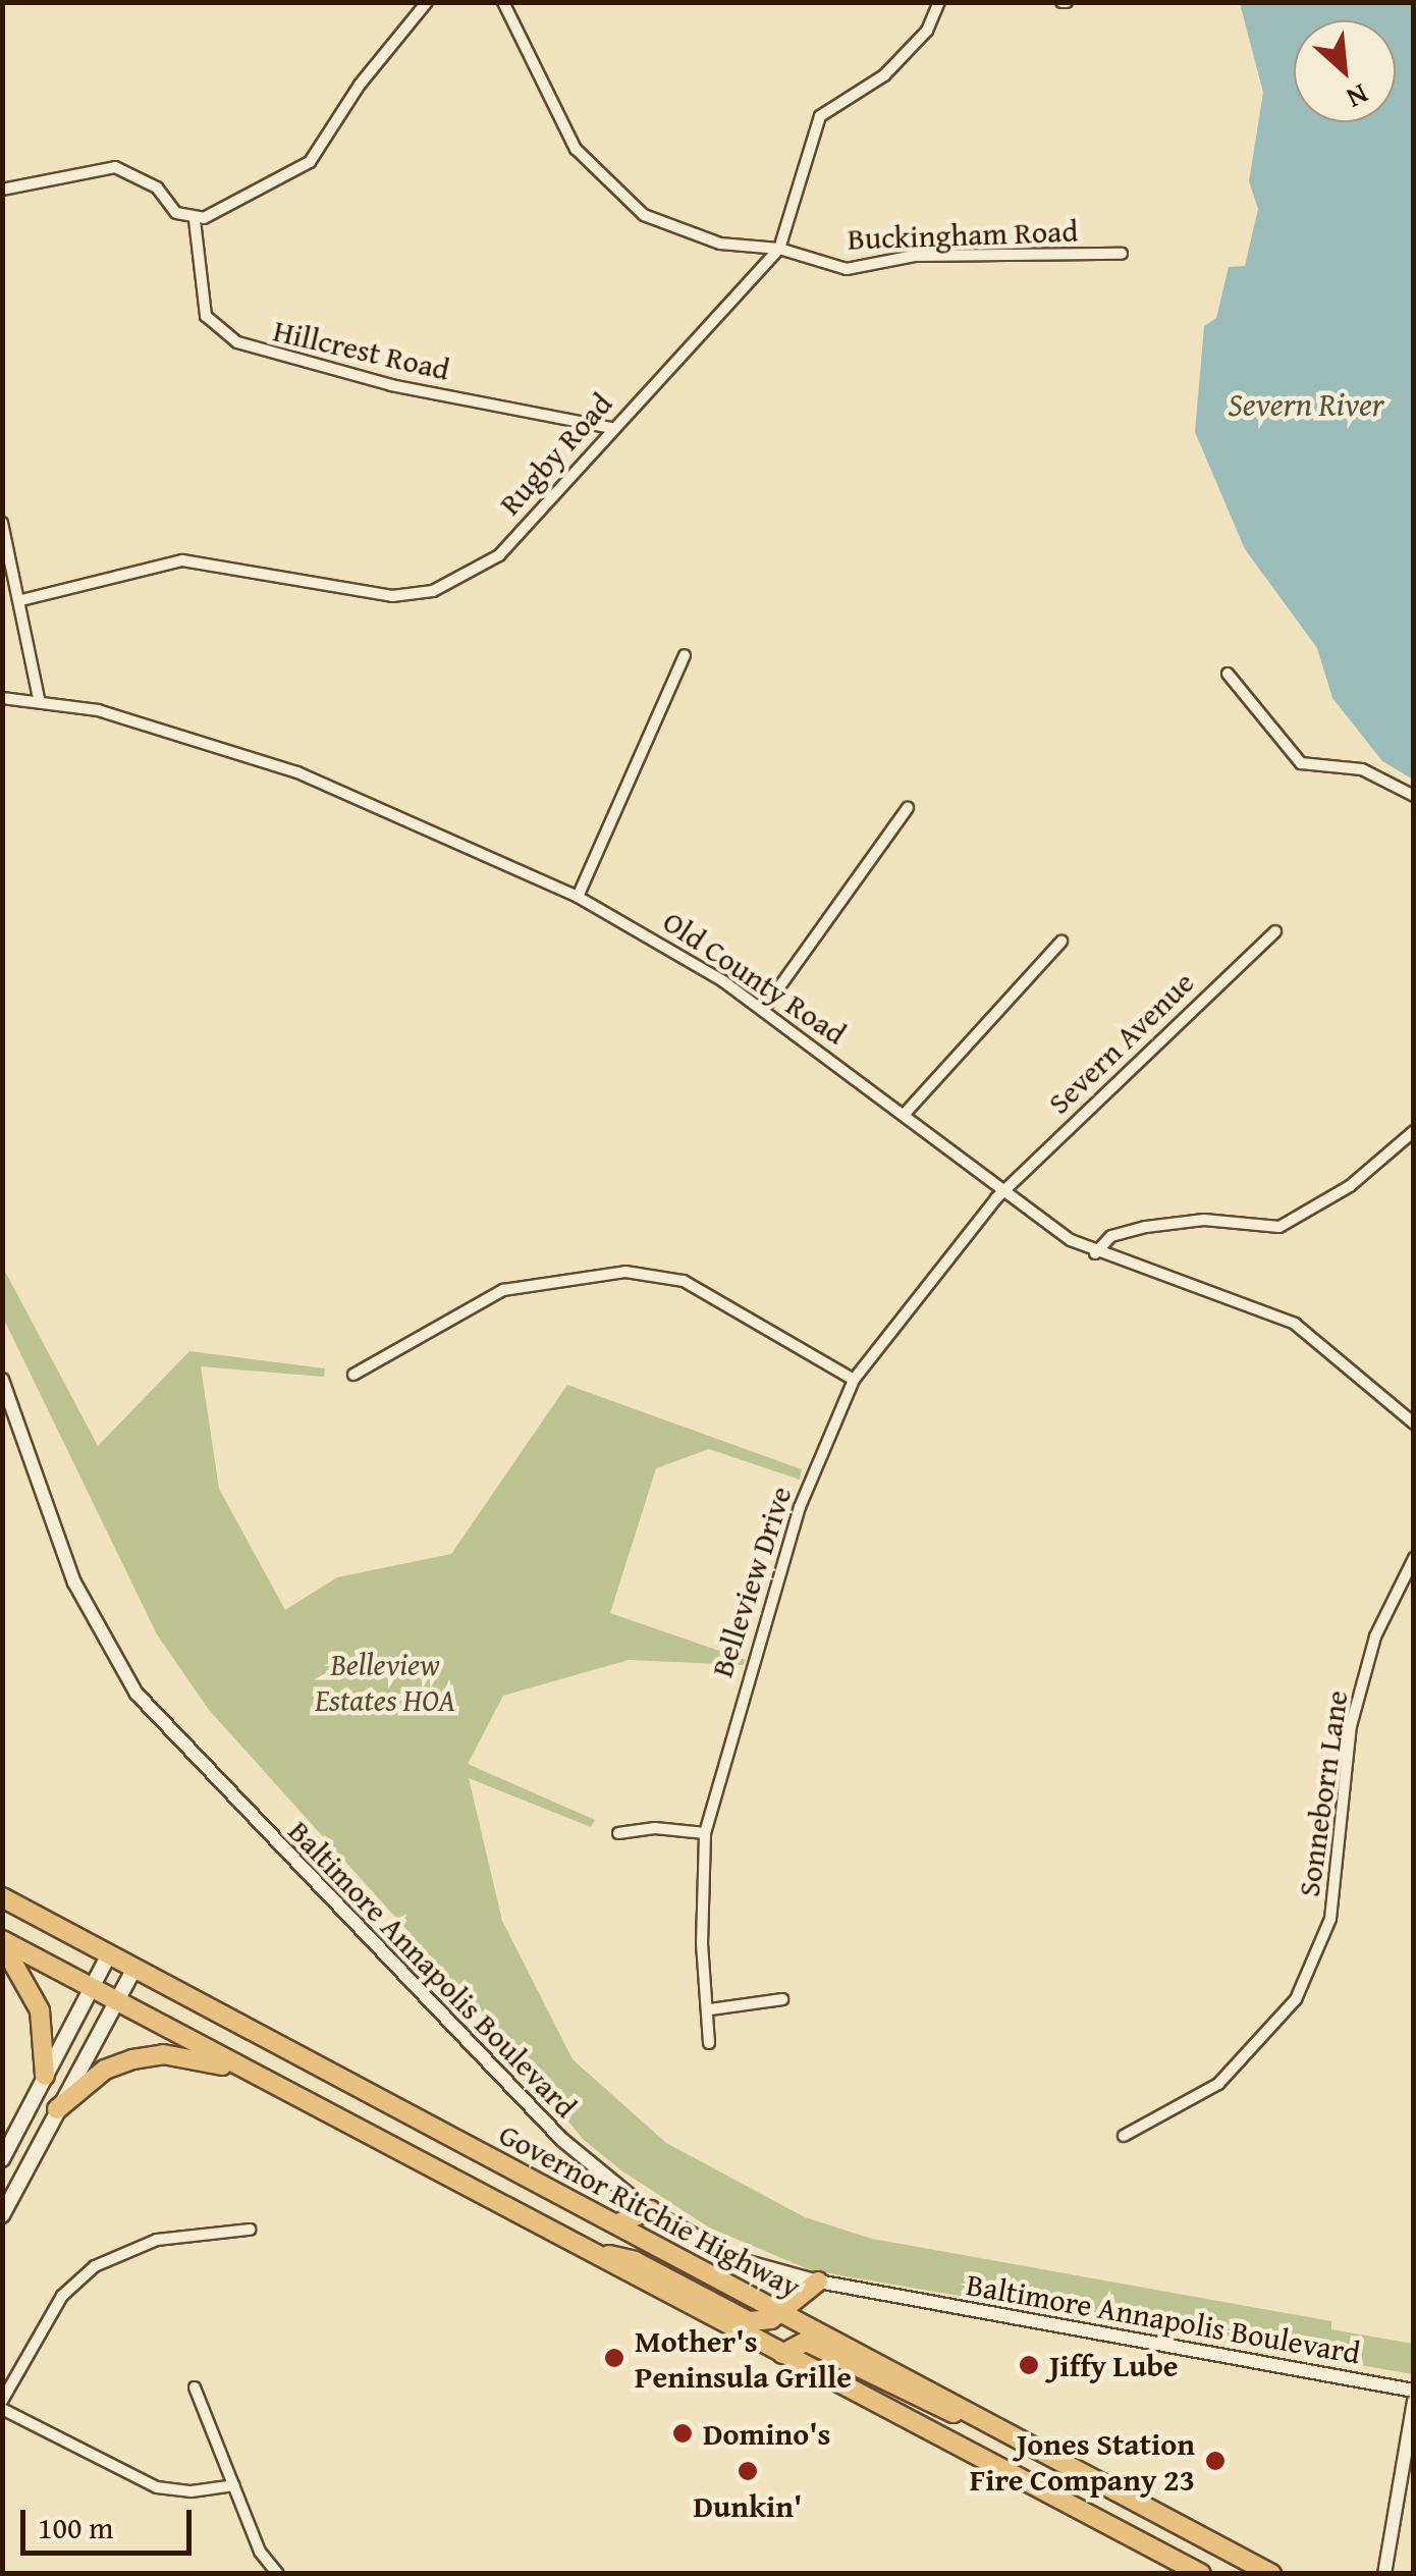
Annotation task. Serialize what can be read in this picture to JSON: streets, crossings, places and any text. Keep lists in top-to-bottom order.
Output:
{
  "streets": {
    "highway": ["Governor Ritchie Highway"],
    "street": [
      "Buckingham Road",
      "Hillcrest Road",
      "Rugby Road",
      "Old County Road",
      "Severn Avenue",
      "Belleview Drive",
      "Sonneborn Lane",
      "Baltimore Annapolis Boulevard"
    ]
  },
  "crossings": [
    ["Buckingham Road", "Rugby Road"],
    ["Hillcrest Road", "Rugby Road"],
    ["Old County Road", "Severn Avenue"],
    ["Old County Road", "Belleview Drive"],
    ["Severn Avenue", "Belleview Drive"]
  ],
  "water": ["Severn River"],
  "parks": ["Belleview Estates HOA"],
  "places": [
    "Mother's Peninsula Grille",
    "Jiffy Lube",
    "Domino's",
    "Jones Station Fire Company 23",
    "Dunkin'"
  ],
  "scale_bar": "100 m",
  "north": "bottom right"
}
